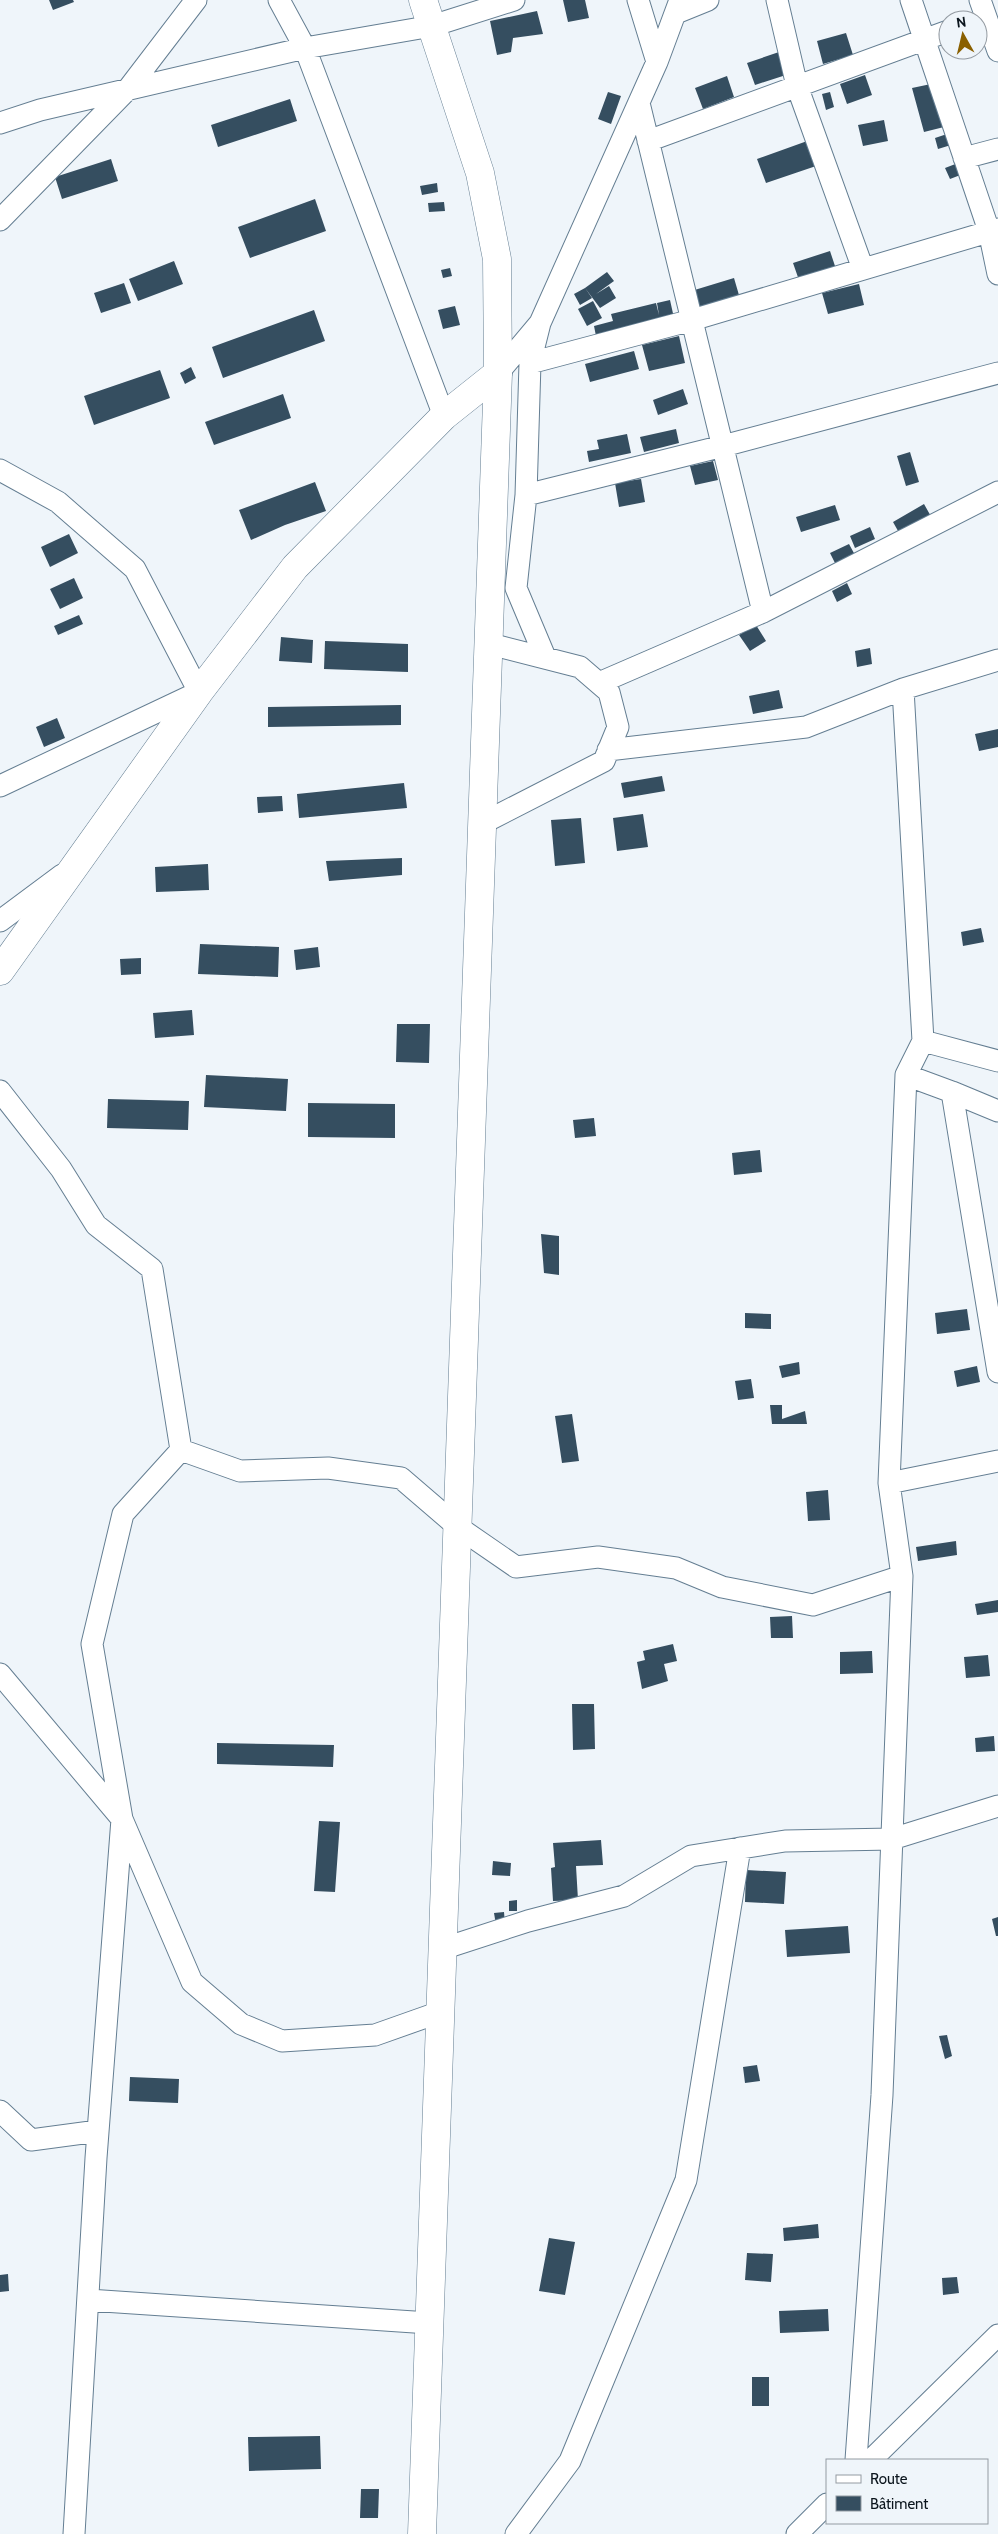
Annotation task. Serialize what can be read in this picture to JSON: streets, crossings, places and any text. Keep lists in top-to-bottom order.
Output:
{
  "legend": ["Route", "Bâtiment"],
  "north": "top"
}
